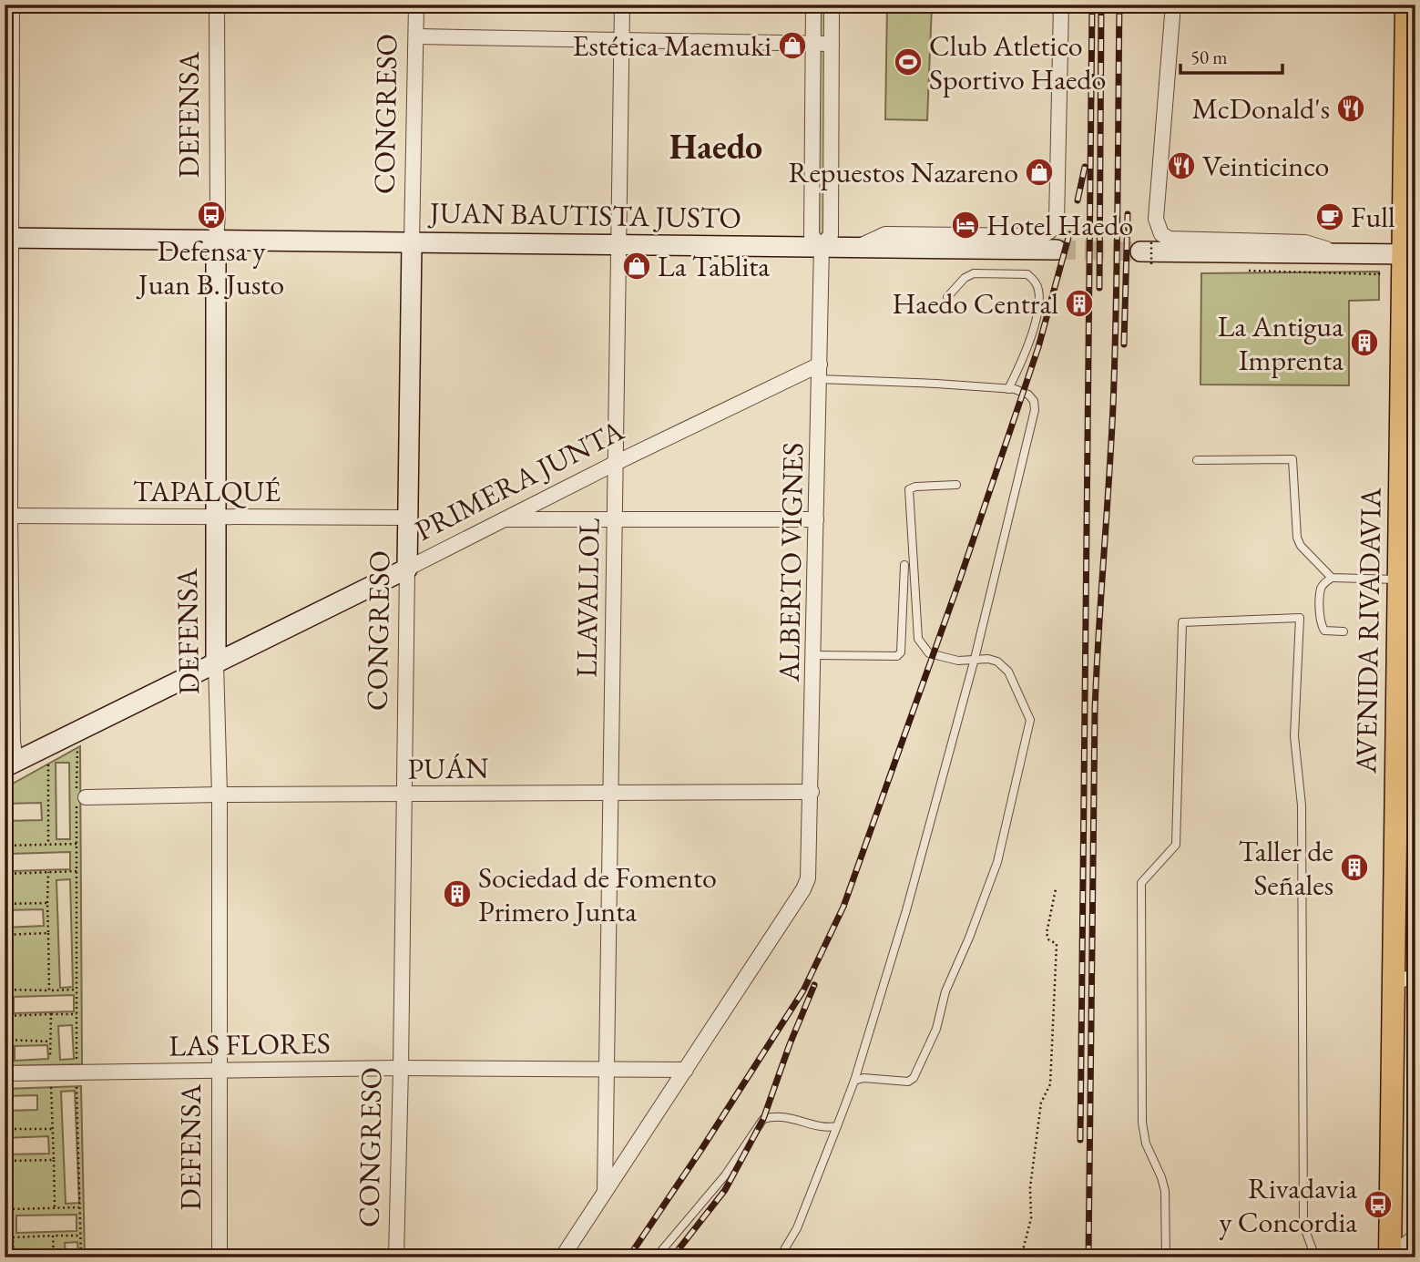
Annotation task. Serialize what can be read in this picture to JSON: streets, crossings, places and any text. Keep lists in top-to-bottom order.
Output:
{
  "streets": {
    "main road": ["AVENIDA RIVADAVIA"],
    "street": [
      "CONGRESO",
      "DEFENSA",
      "JUAN BAUTISTA JUSTO",
      "PRIMERA JUNTA",
      "TAPALQUÉ",
      "ALBERTO VIGNES",
      "LLAVALLOL",
      "PUÁN",
      "LAS FLORES"
    ]
  },
  "crossings": [
    ["CONGRESO", "JUAN BAUTISTA JUSTO"],
    ["CONGRESO", "PRIMERA JUNTA"],
    ["CONGRESO", "TAPALQUÉ"],
    ["CONGRESO", "PUÁN"],
    ["CONGRESO", "LAS FLORES"],
    ["DEFENSA", "JUAN BAUTISTA JUSTO"],
    ["DEFENSA", "PRIMERA JUNTA"],
    ["DEFENSA", "TAPALQUÉ"],
    ["DEFENSA", "PUÁN"],
    ["DEFENSA", "LAS FLORES"],
    ["JUAN BAUTISTA JUSTO", "ALBERTO VIGNES"],
    ["JUAN BAUTISTA JUSTO", "LLAVALLOL"],
    ["PRIMERA JUNTA", "ALBERTO VIGNES"],
    ["PRIMERA JUNTA", "LLAVALLOL"],
    ["ALBERTO VIGNES", "PUÁN"],
    ["ALBERTO VIGNES", "LAS FLORES"],
    ["LLAVALLOL", "PUÁN"],
    ["LLAVALLOL", "LAS FLORES"]
  ],
  "districts": ["Haedo"],
  "places": {
    "shop": ["Estética Maemuki", "Repuestos Nazareno", "La Tablita"],
    "sports": ["Club Atletico Sportivo Haedo"],
    "restaurant": ["McDonald's", "Veinticinco"],
    "bus stop": ["Defensa y Juan B. Justo", "Rivadavia y Concordia"],
    "cafe": ["Full"],
    "hotel": ["Hotel Haedo"],
    "building": [
      "Haedo Central",
      "La Antigua Imprenta",
      "Taller de Señales",
      "Sociedad de Fomento Primero Junta"
    ]
  },
  "scale_bar": "50 m"
}
